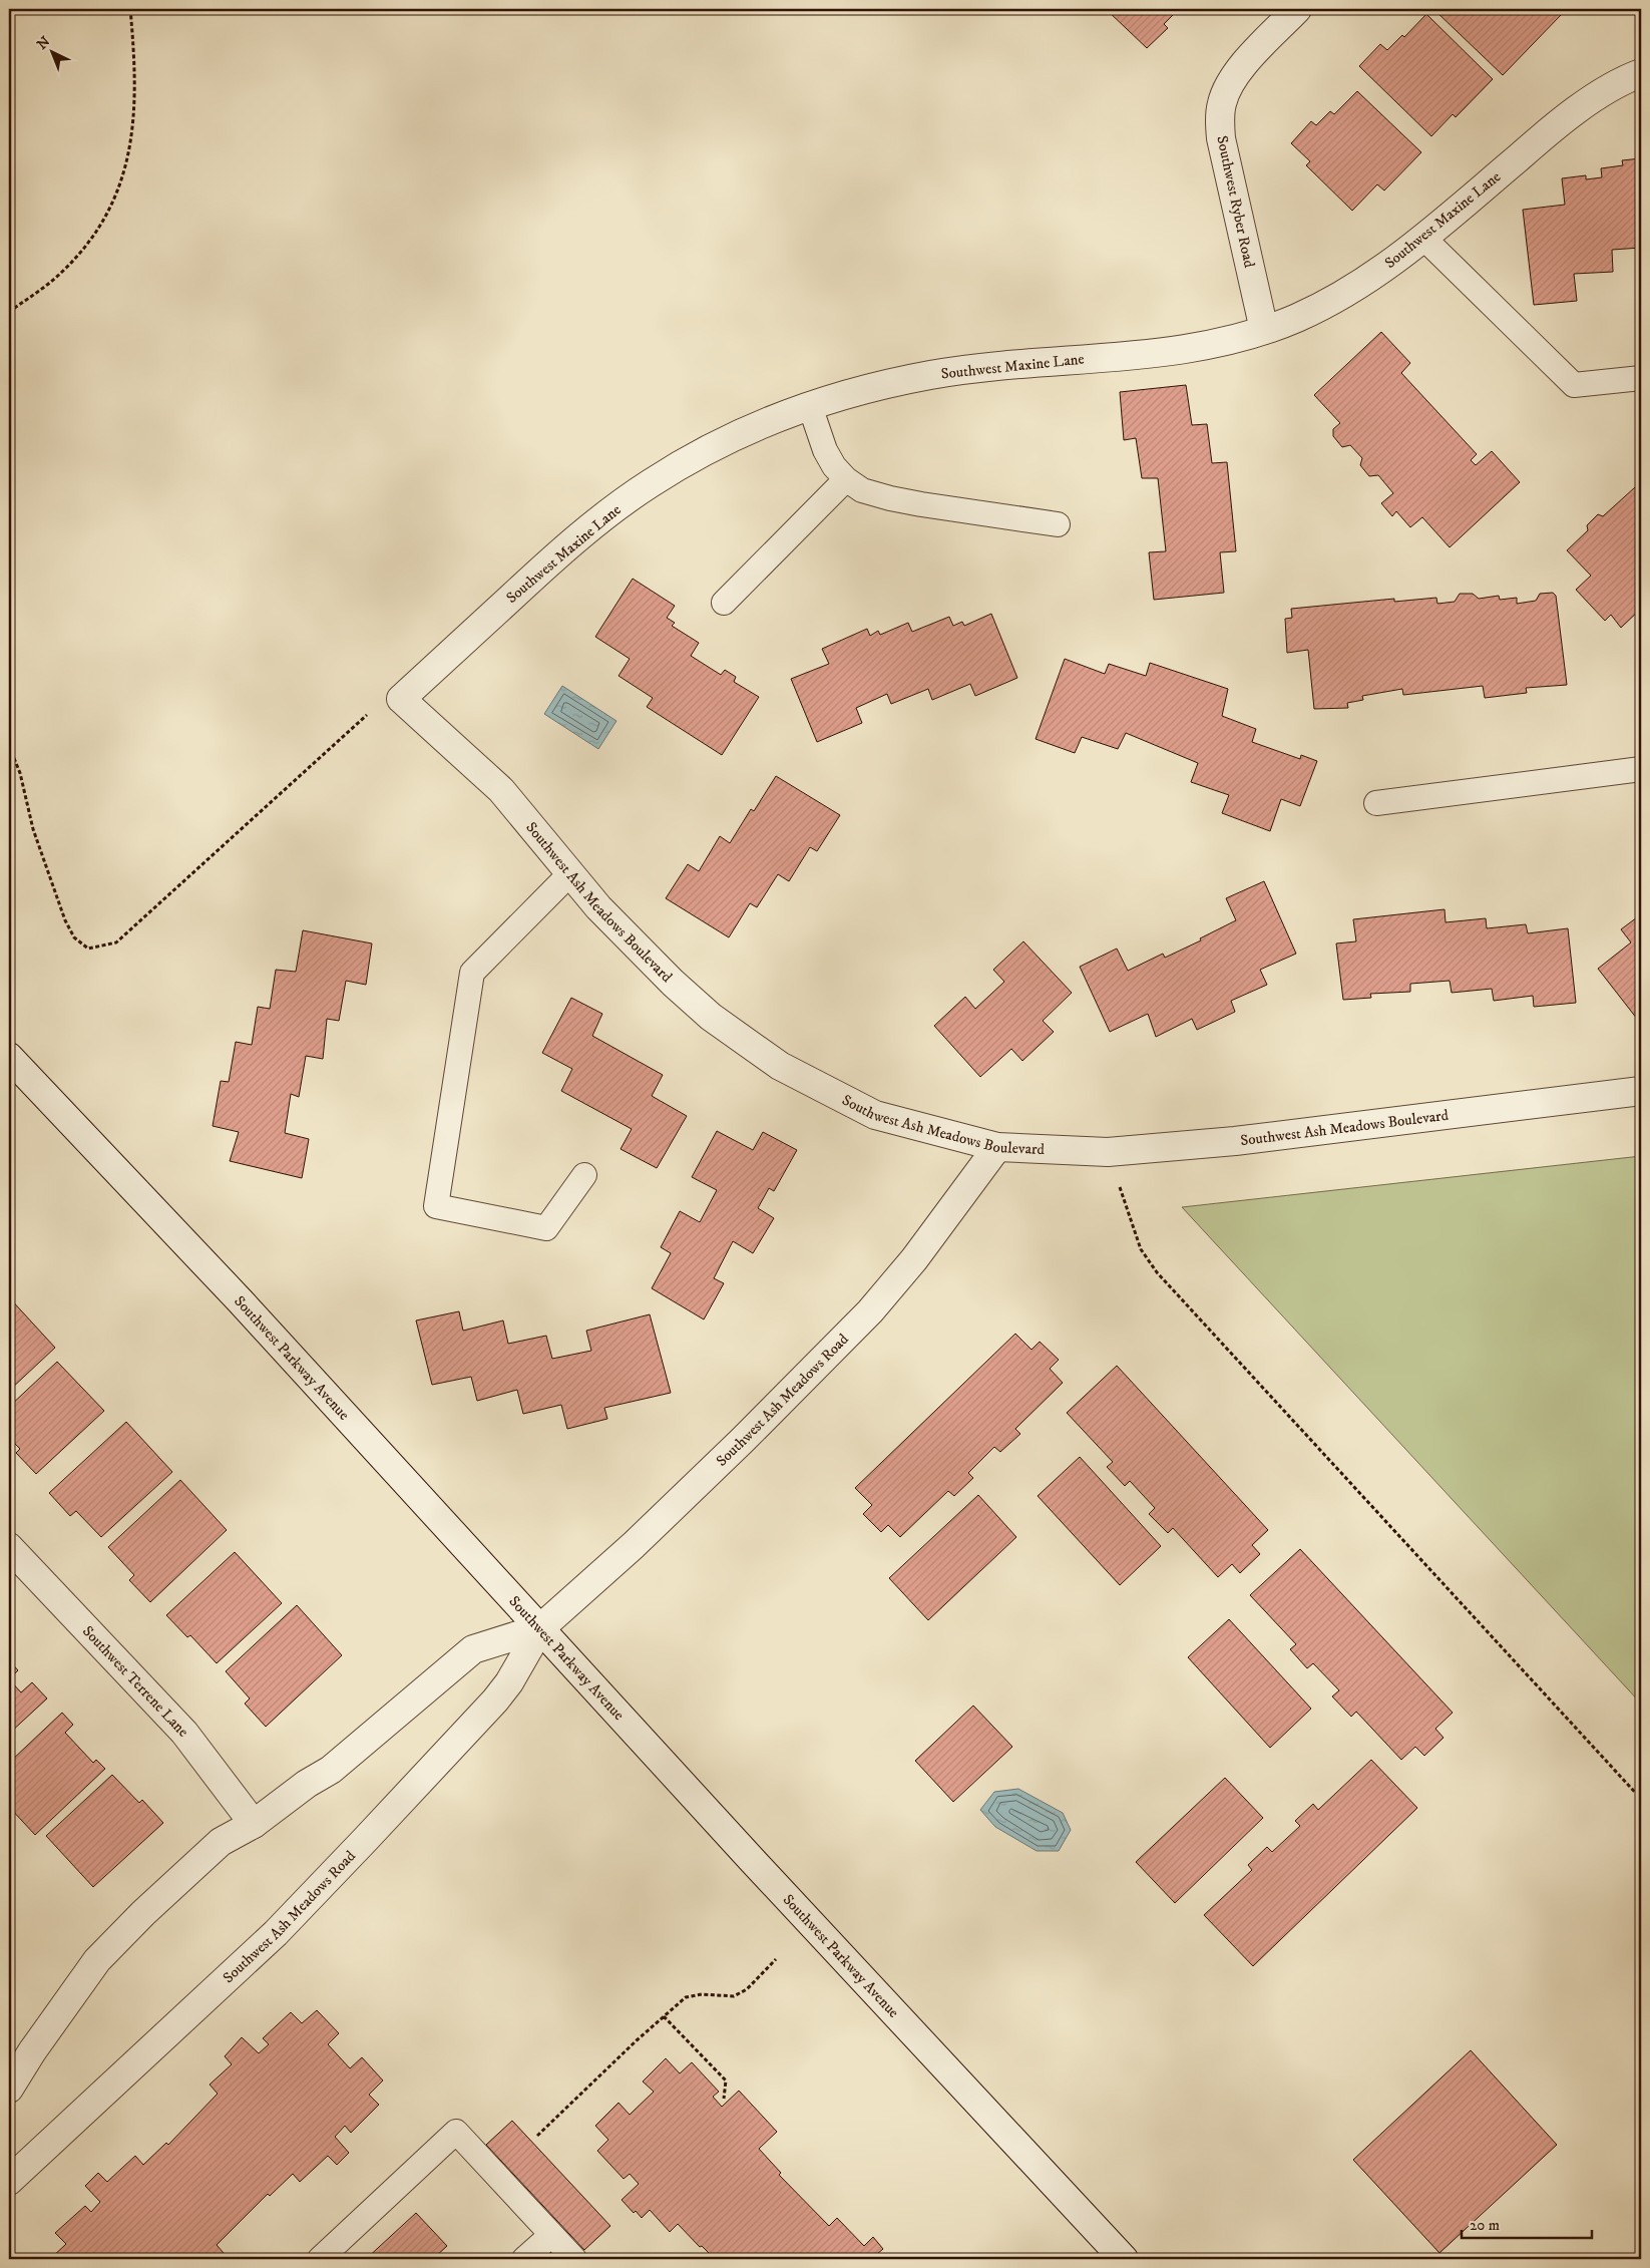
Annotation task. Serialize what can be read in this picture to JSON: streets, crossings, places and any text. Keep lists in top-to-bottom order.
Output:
{
  "streets": {
    "street": [
      "Southwest Ryber Road",
      "Southwest Maxine Lane",
      "Southwest Ash Meadows Boulevard",
      "Southwest Parkway Avenue",
      "Southwest Ash Meadows Road",
      "Southwest Terrene Lane"
    ]
  },
  "crossings": [
    ["Southwest Ryber Road", "Southwest Maxine Lane"],
    ["Southwest Maxine Lane", "Southwest Ash Meadows Boulevard"],
    ["Southwest Ash Meadows Boulevard", "Southwest Ash Meadows Road"],
    ["Southwest Parkway Avenue", "Southwest Ash Meadows Road"],
    ["Southwest Ash Meadows Road", "Southwest Terrene Lane"]
  ],
  "scale_bar": "20 m",
  "north": "top left"
}
